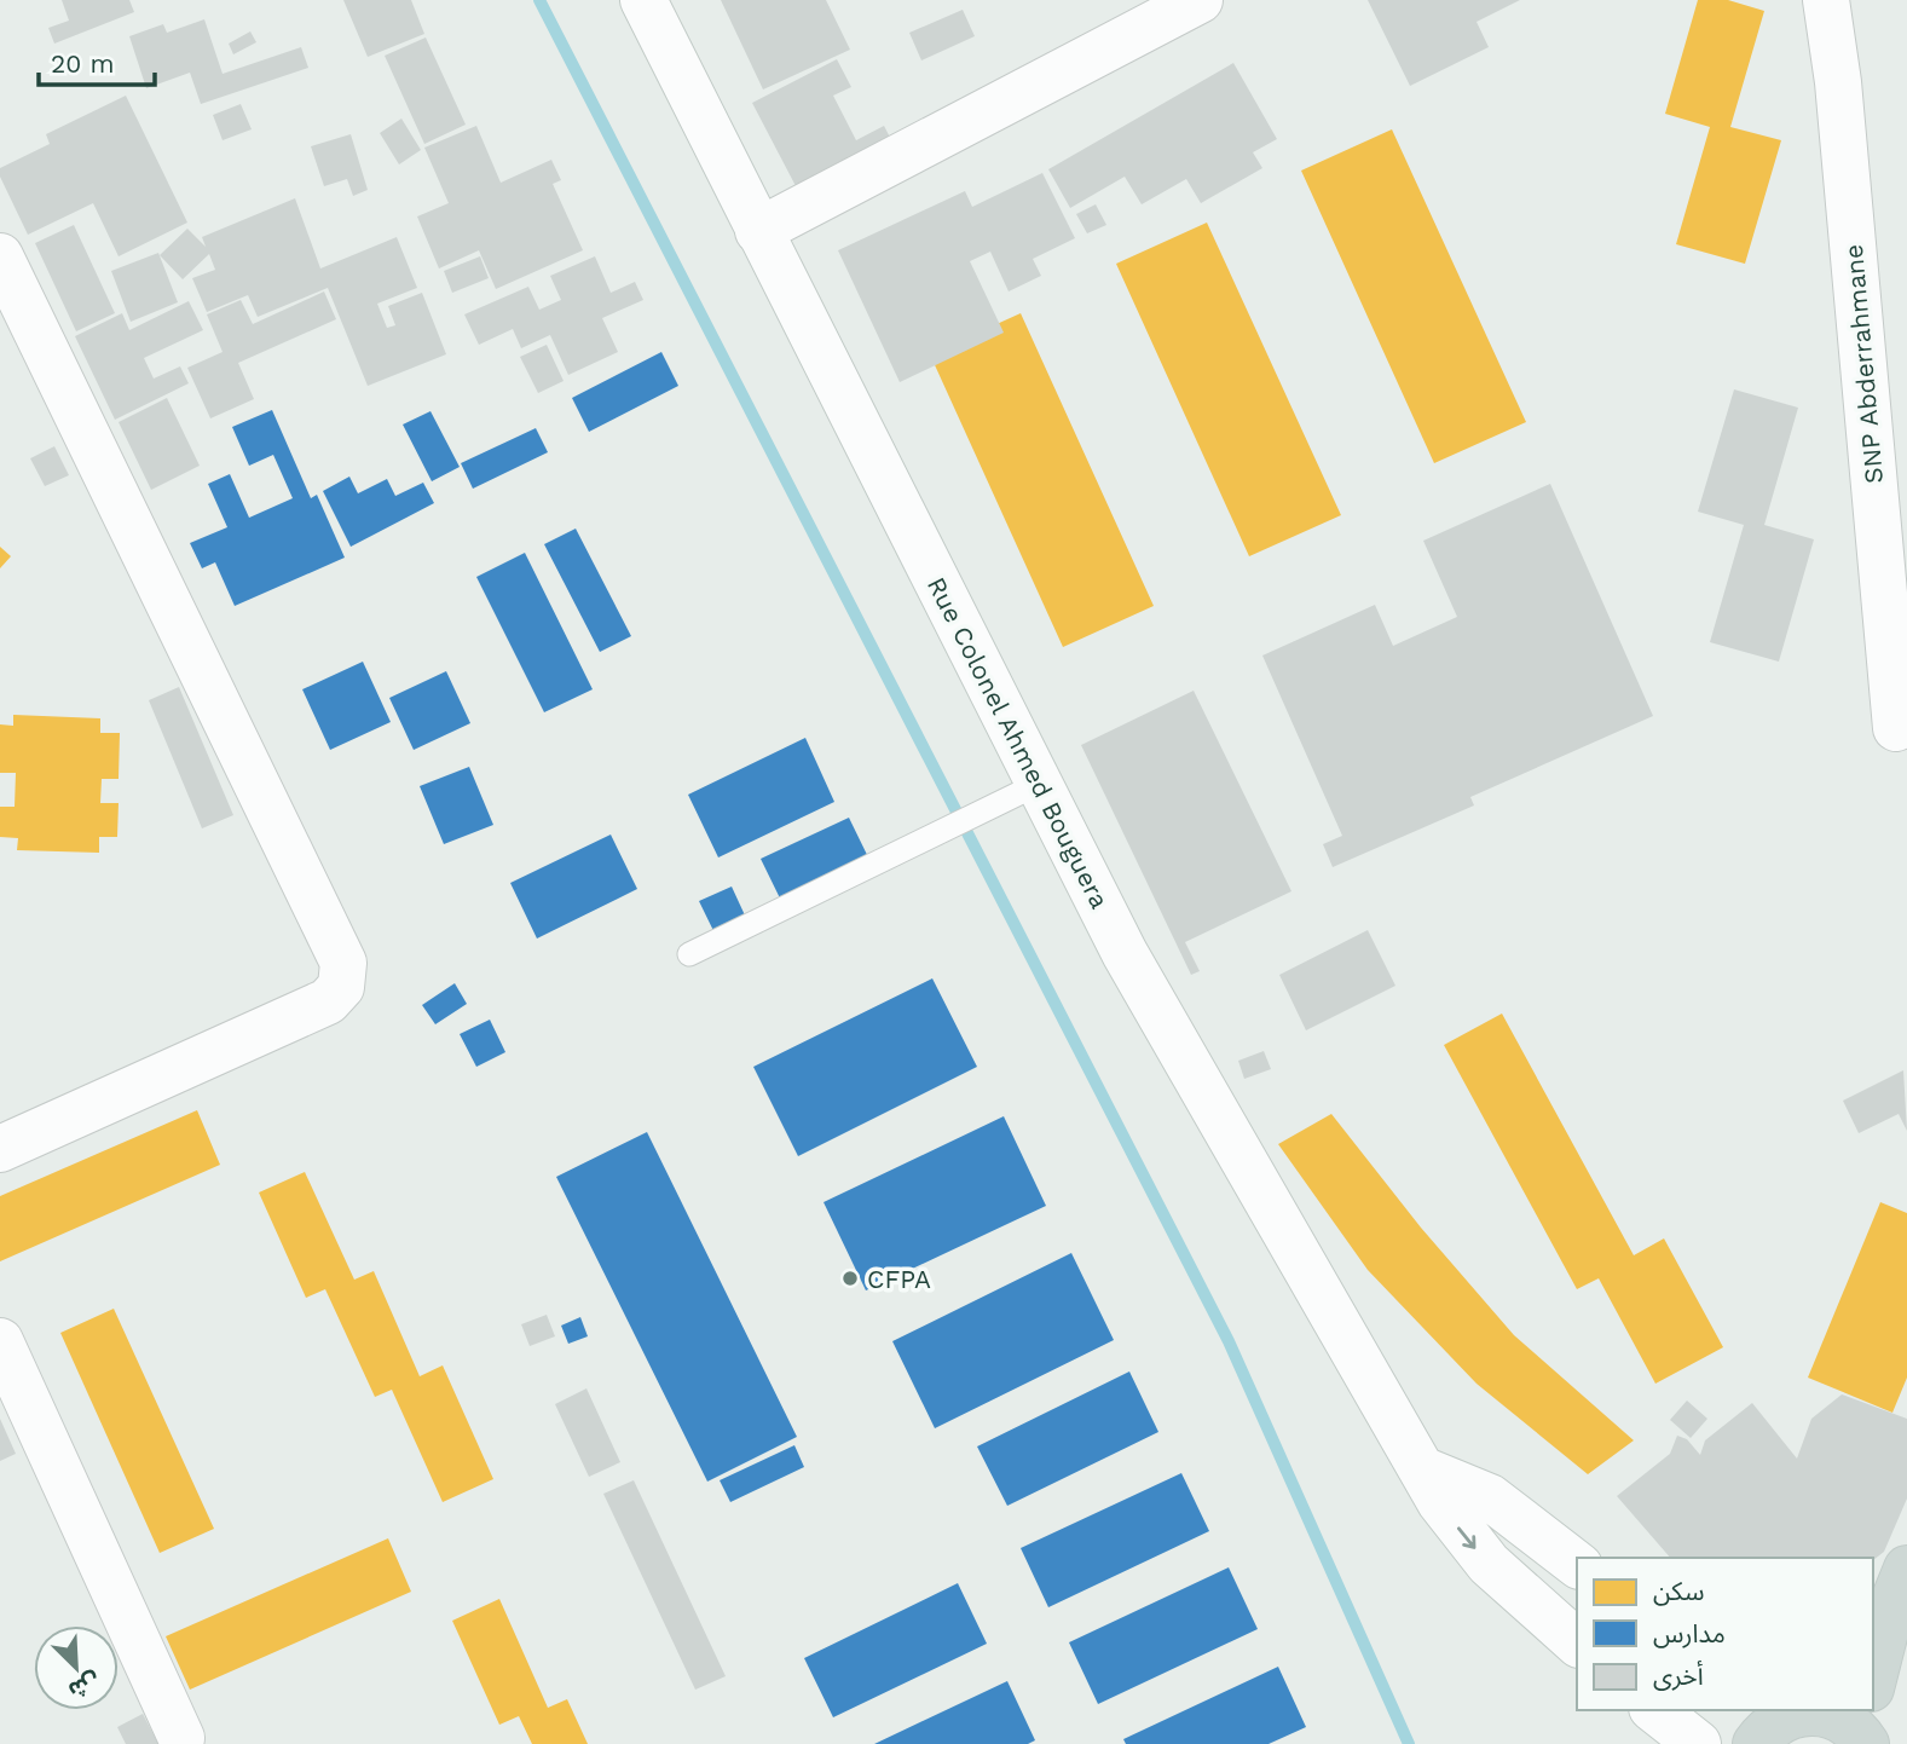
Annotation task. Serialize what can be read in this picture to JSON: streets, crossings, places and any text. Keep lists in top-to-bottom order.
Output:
{
  "streets": {
    "street": ["SNP Abderrahmane", "Rue Colonel Ahmed Bouguera"]
  },
  "places": ["CFPA"],
  "legend": ["سكن", "مدارس", "أخرى"],
  "scale_bar": "20 m",
  "north": "bottom right"
}
